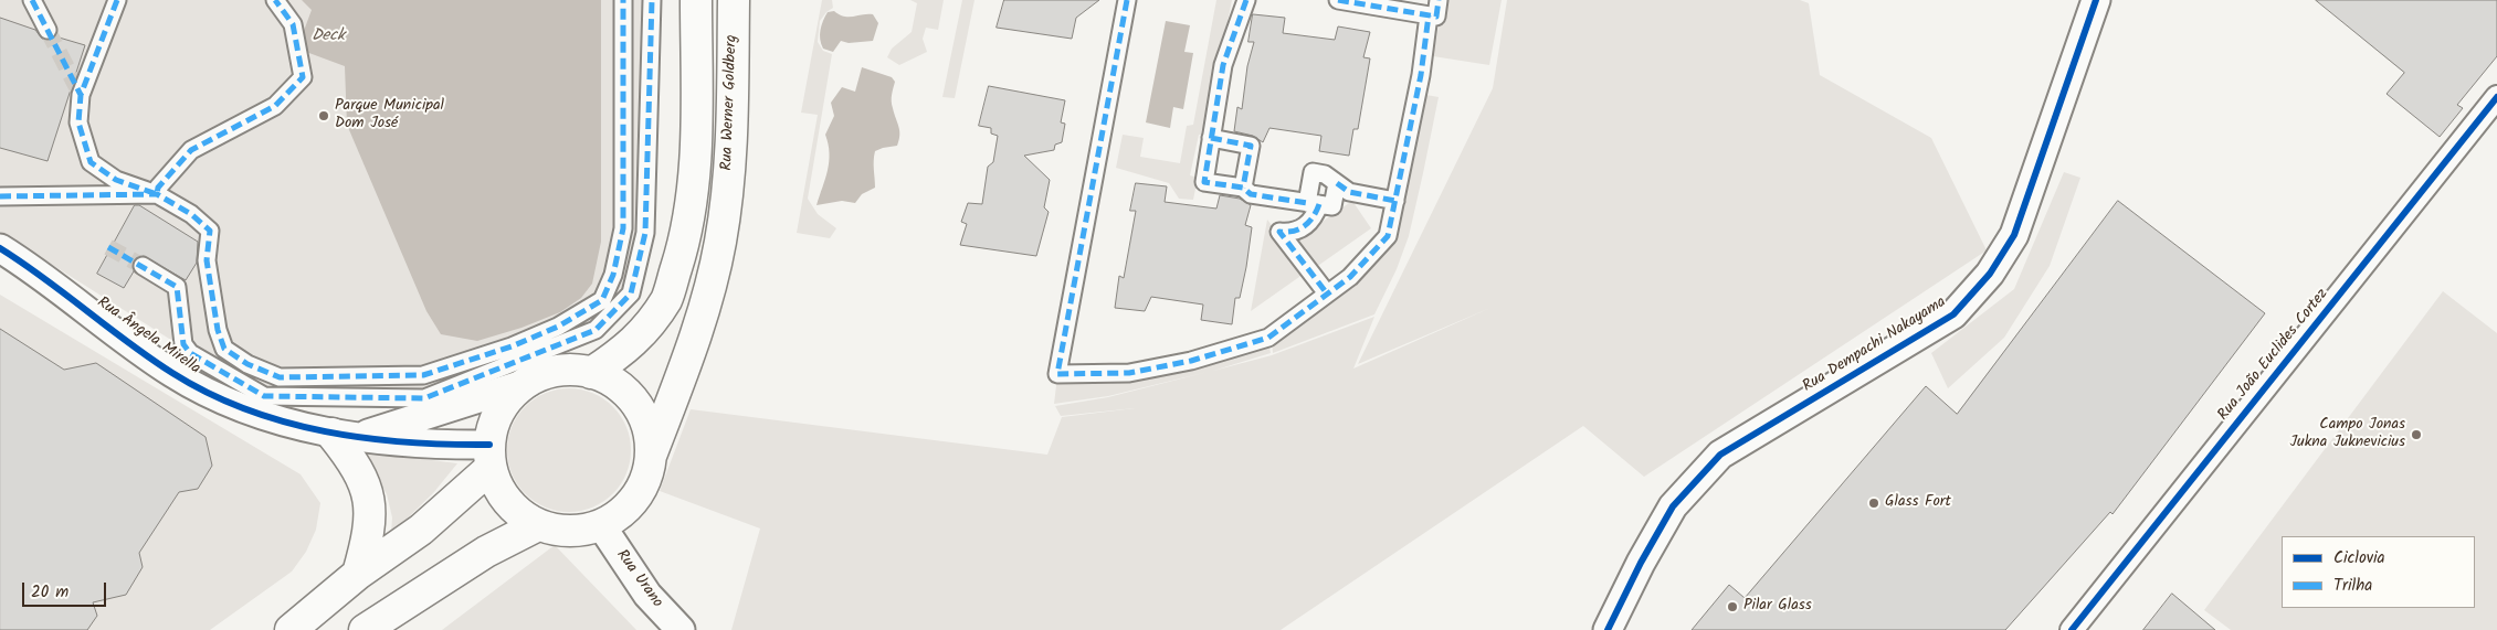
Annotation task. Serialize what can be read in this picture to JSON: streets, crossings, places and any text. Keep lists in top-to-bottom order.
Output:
{
  "streets": {
    "main road": ["Rua Werner Goldberg"],
    "street": [
      "Rua Ângela Mirella",
      "Rua Dempachi Nakayama",
      "Rua João Euclides Cortez",
      "Rua Urano"
    ]
  },
  "crossings": [
    ["Rua Werner Goldberg", "Rua Ângela Mirella"],
    ["Rua Werner Goldberg", "Rua Urano"],
    ["Rua Ângela Mirella", "Rua Urano"]
  ],
  "water": ["Deck"],
  "places": [
    "Parque Municipal Dom José",
    "Campo Jonas Jukna Juknevicius",
    "Glass Fort",
    "Pilar Glass"
  ],
  "legend": ["Ciclovia", "Trilha"],
  "scale_bar": "20 m"
}
